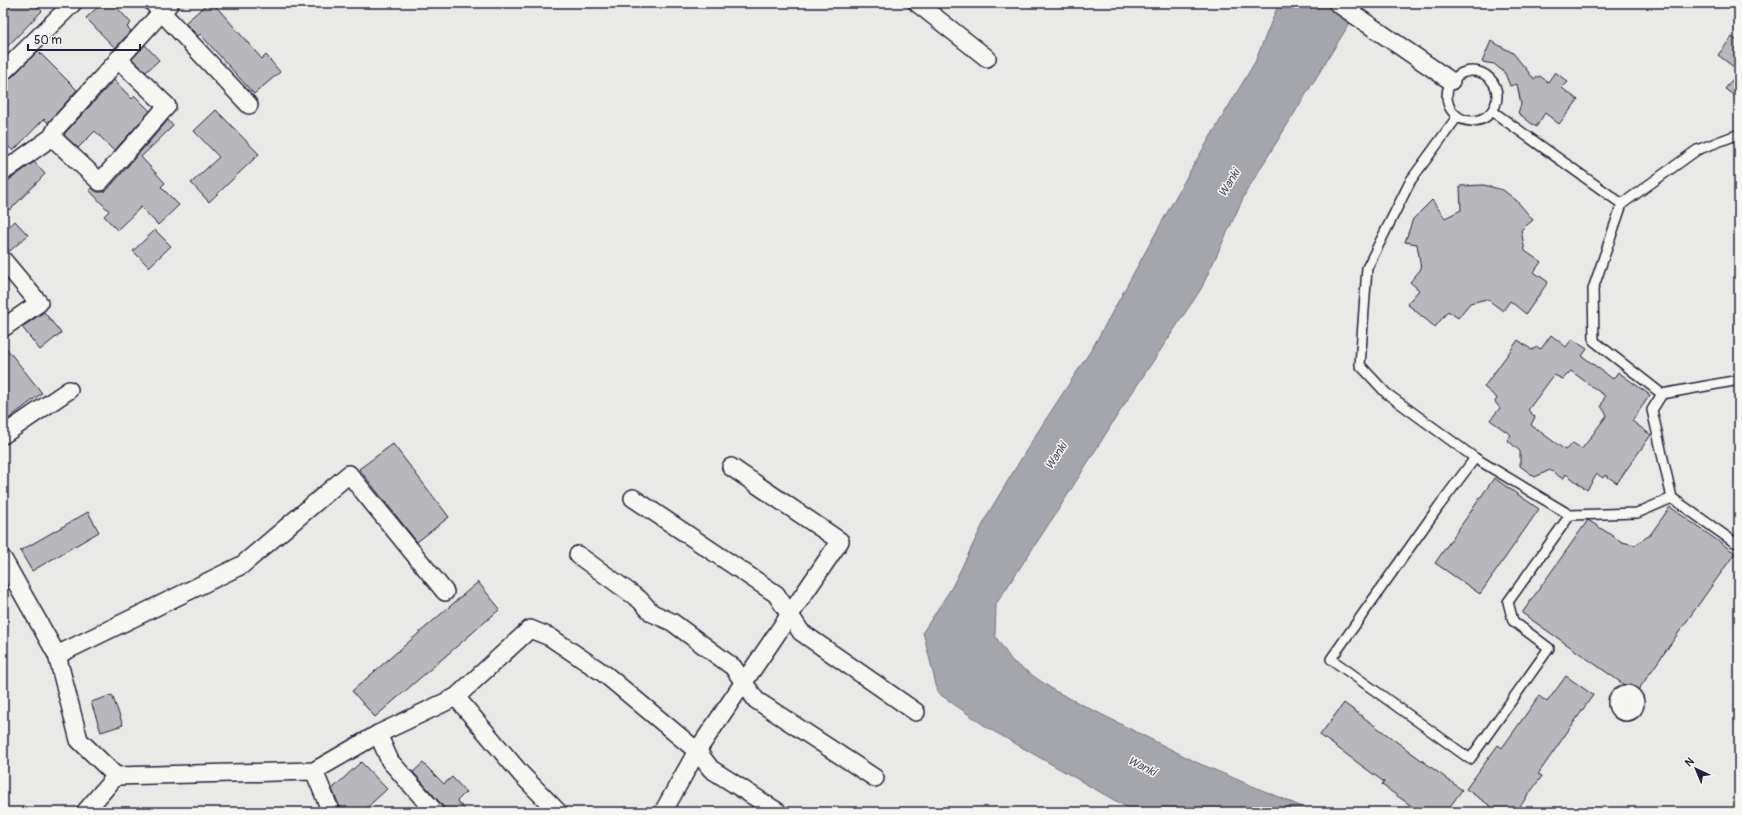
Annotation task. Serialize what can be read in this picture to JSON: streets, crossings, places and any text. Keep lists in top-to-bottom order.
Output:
{
  "water": ["Wanki"],
  "scale_bar": "50 m",
  "north": "top left"
}
